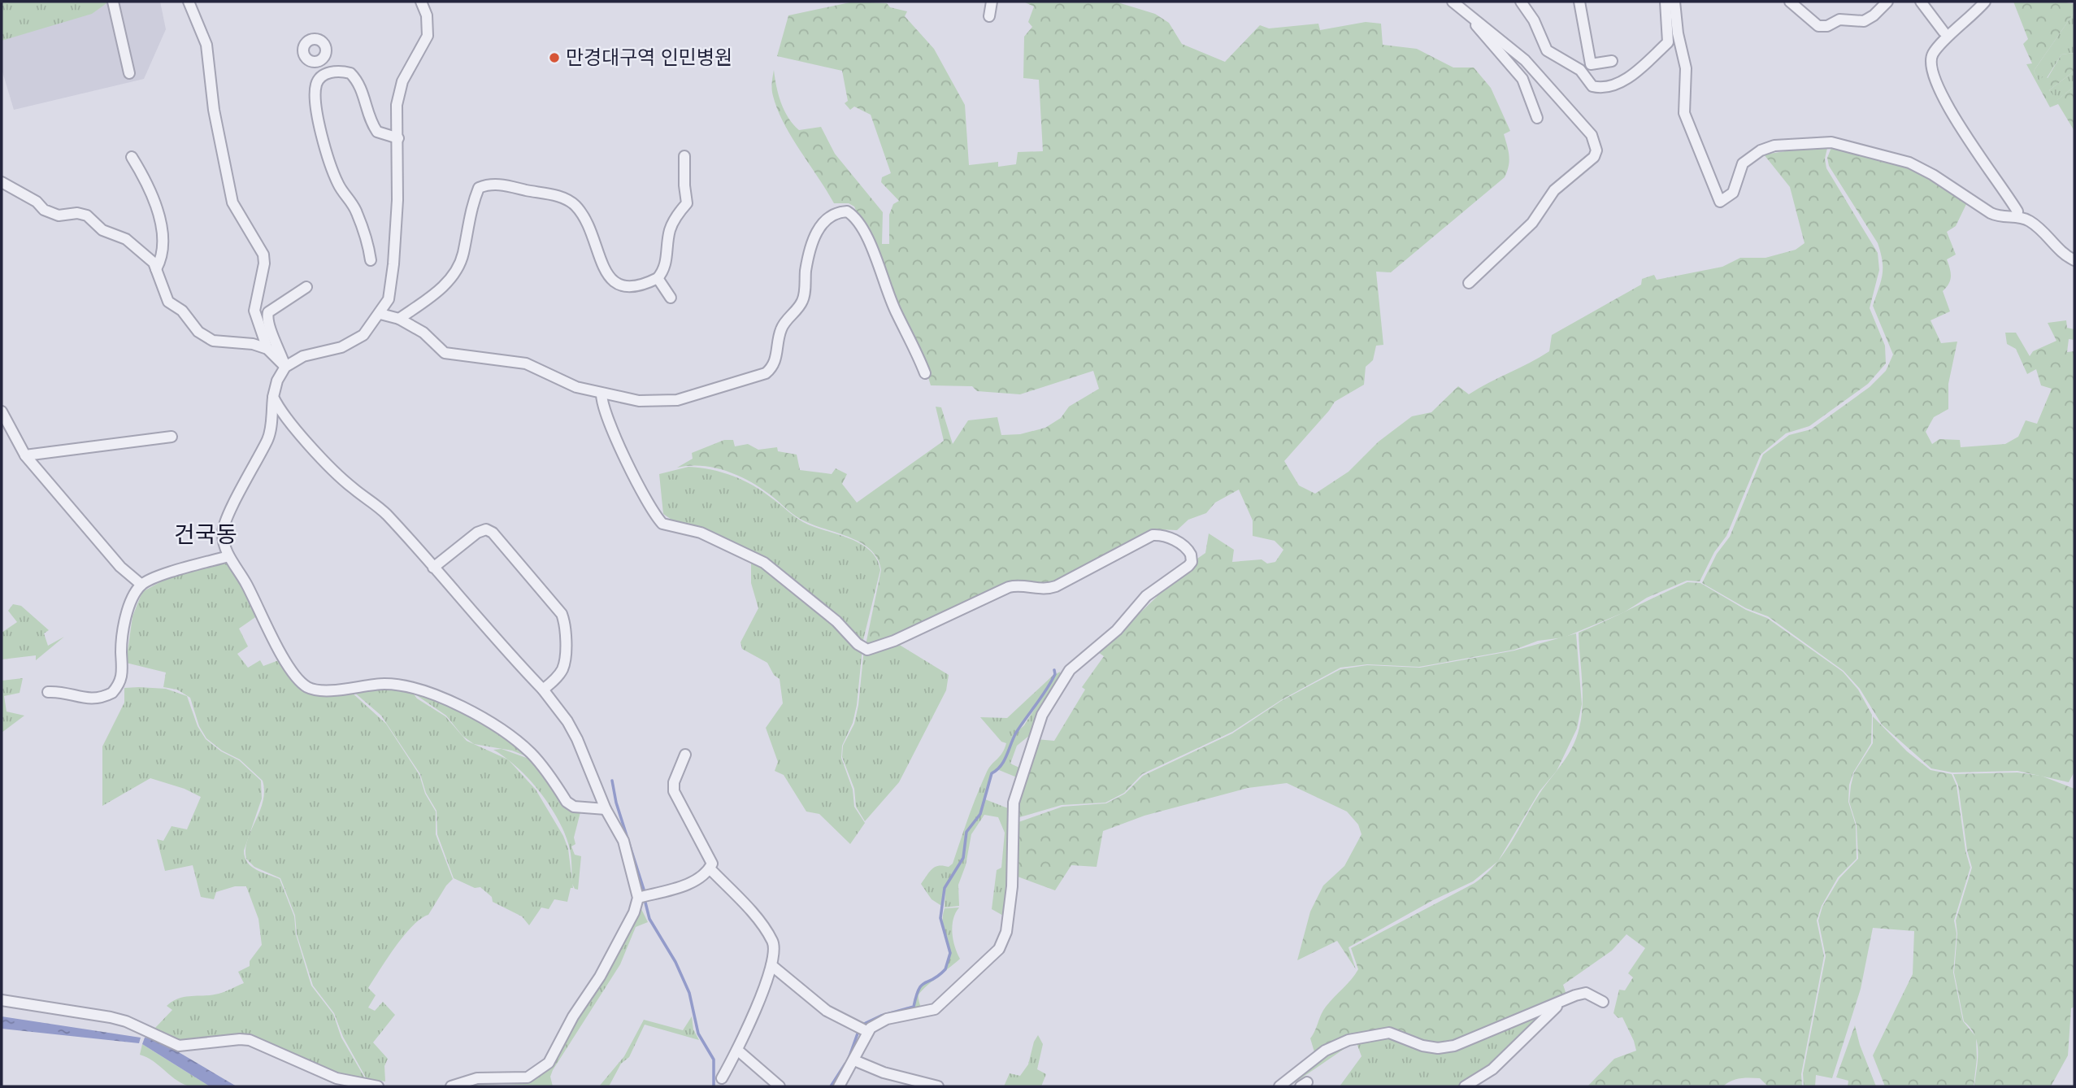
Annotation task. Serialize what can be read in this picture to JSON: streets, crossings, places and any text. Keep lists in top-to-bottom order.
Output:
{
  "districts": ["건국동"],
  "places": ["만경대구역 인민병원"]
}
